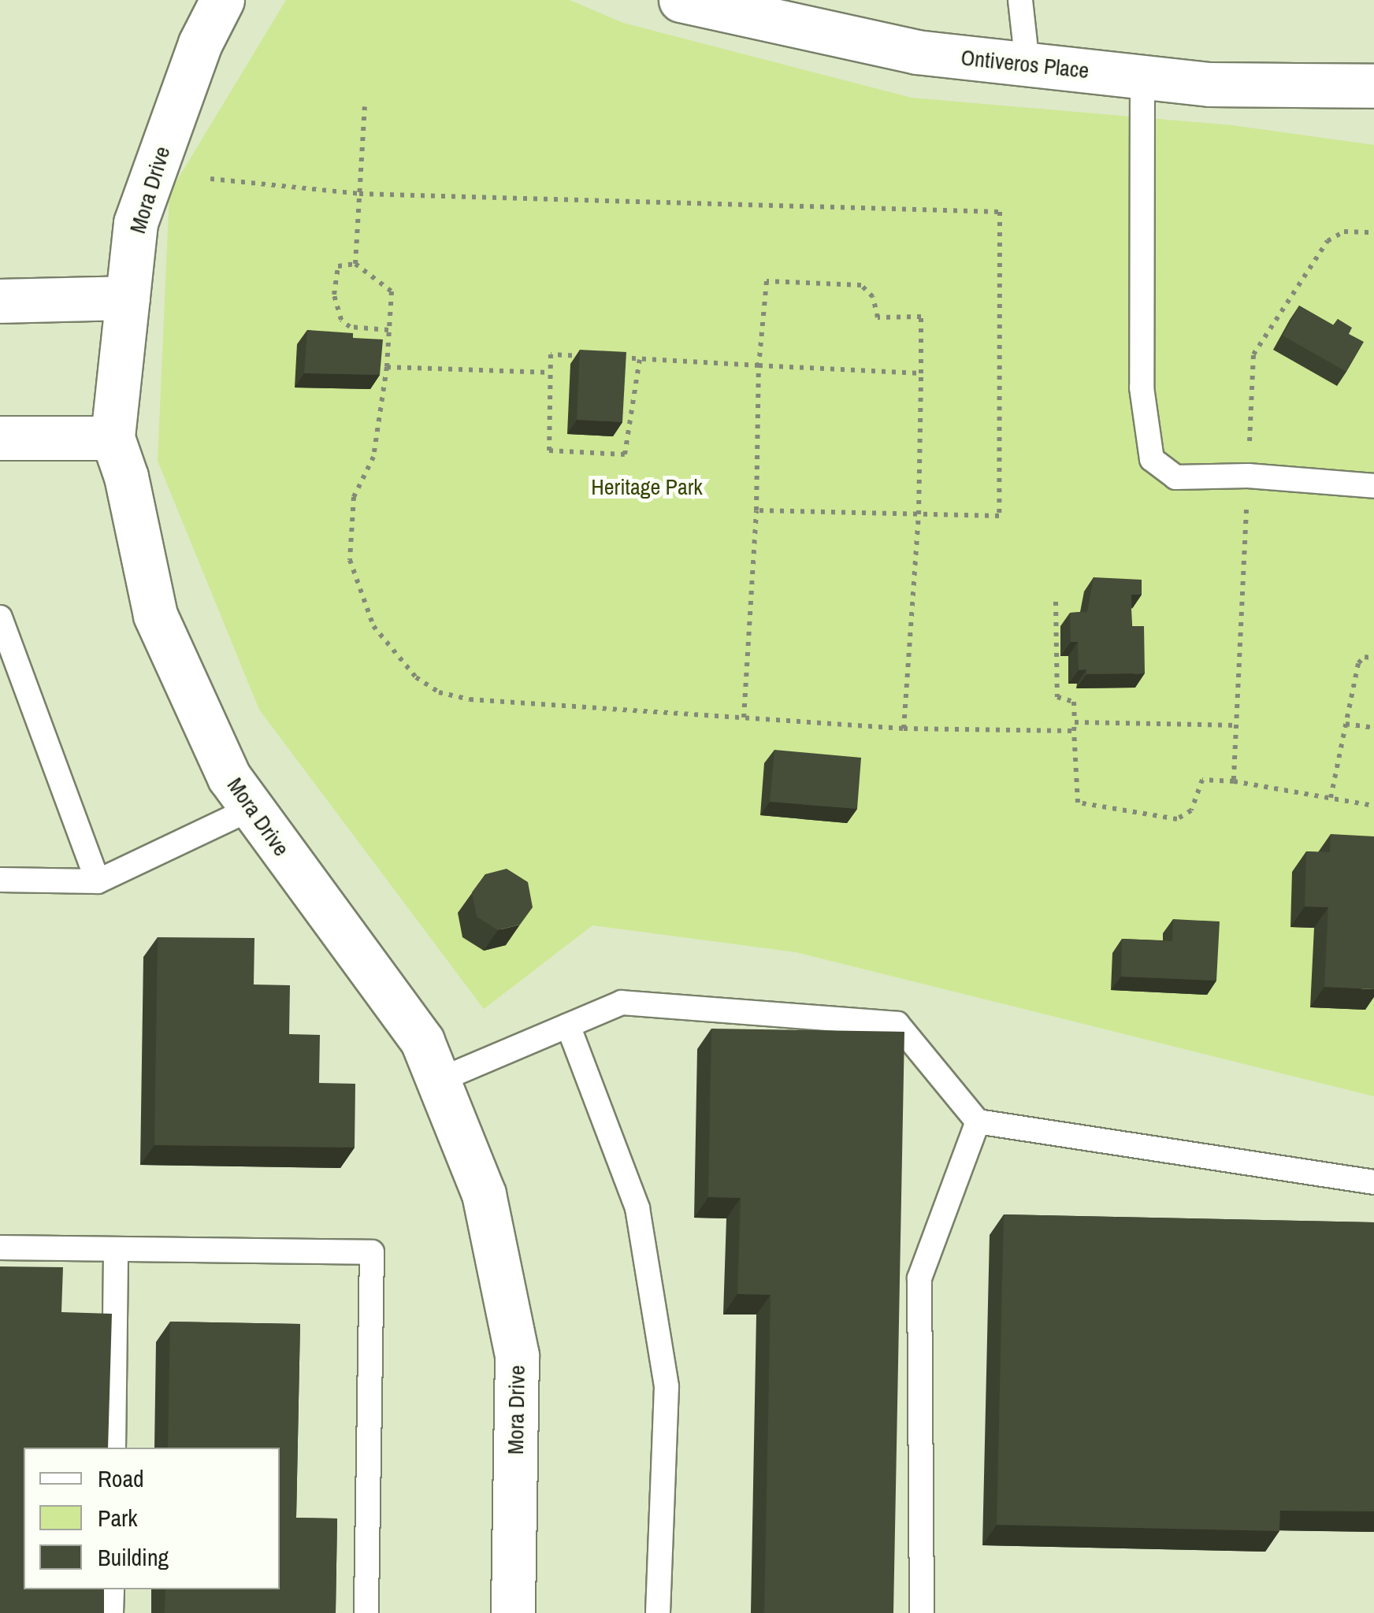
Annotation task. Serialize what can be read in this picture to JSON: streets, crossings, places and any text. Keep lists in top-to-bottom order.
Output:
{
  "streets": {
    "street": ["Ontiveros Place", "Mora Drive"]
  },
  "parks": ["Heritage Park"],
  "legend": ["Road", "Park", "Building"]
}
